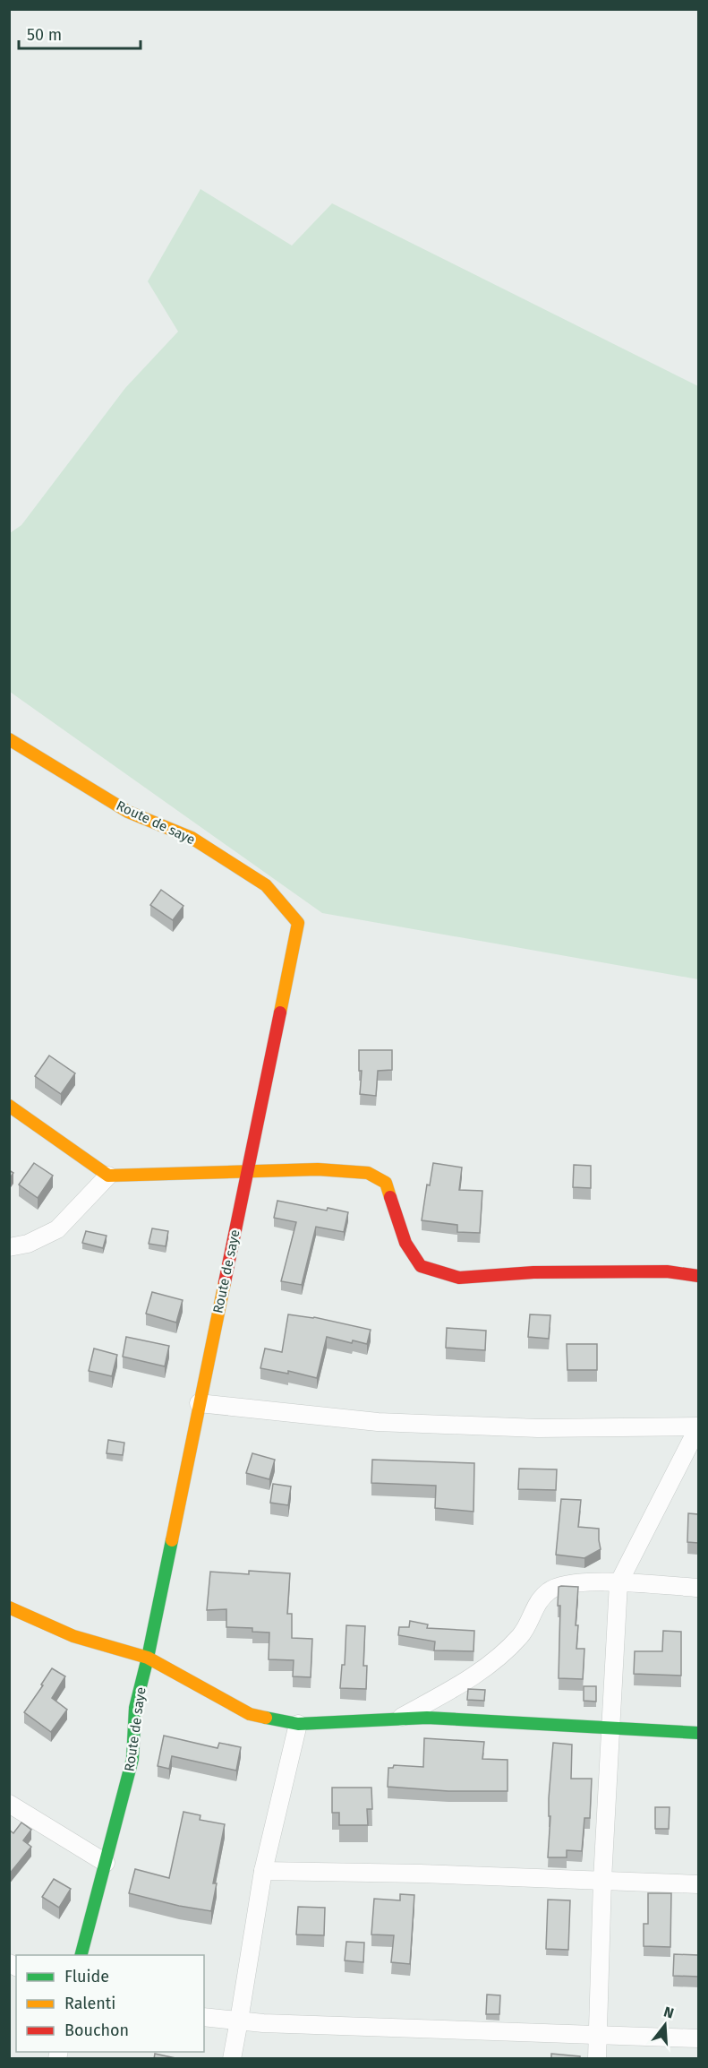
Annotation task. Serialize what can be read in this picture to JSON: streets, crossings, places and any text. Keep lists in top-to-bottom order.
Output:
{
  "streets": {
    "street": ["Route de saye"]
  },
  "legend": ["Fluide", "Ralenti", "Bouchon"],
  "scale_bar": "50 m",
  "north": "top"
}
